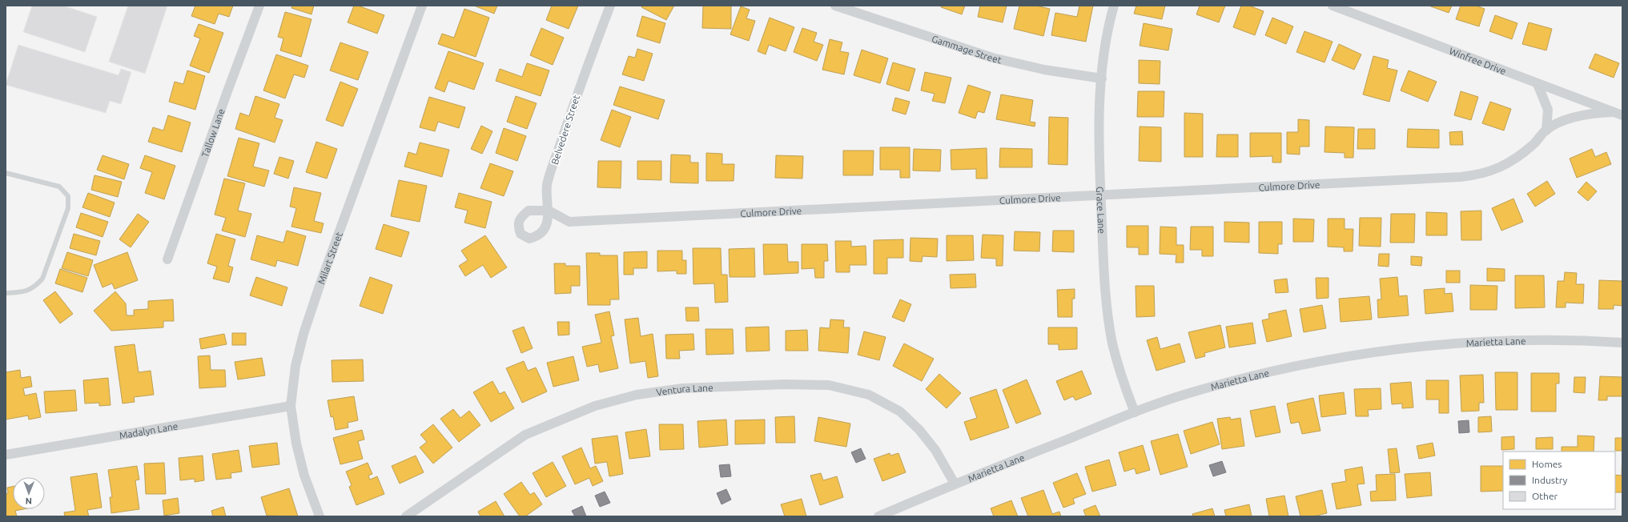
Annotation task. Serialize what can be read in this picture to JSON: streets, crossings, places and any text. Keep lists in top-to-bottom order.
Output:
{
  "streets": {
    "street": [
      "Gammage Street",
      "Winfree Drive",
      "Belvedere Street",
      "Tallow Lane",
      "Culmore Drive",
      "Grace Lane",
      "Milart Street",
      "Marietta Lane",
      "Ventura Lane",
      "Madalyn Lane"
    ]
  },
  "crossings": [
    ["Gammage Street", "Grace Lane"],
    ["Winfree Drive", "Culmore Drive"],
    ["Belvedere Street", "Culmore Drive"],
    ["Culmore Drive", "Grace Lane"],
    ["Grace Lane", "Marietta Lane"],
    ["Milart Street", "Madalyn Lane"],
    ["Marietta Lane", "Ventura Lane"]
  ],
  "legend": ["Homes", "Industry", "Other"],
  "north": "bottom"
}
